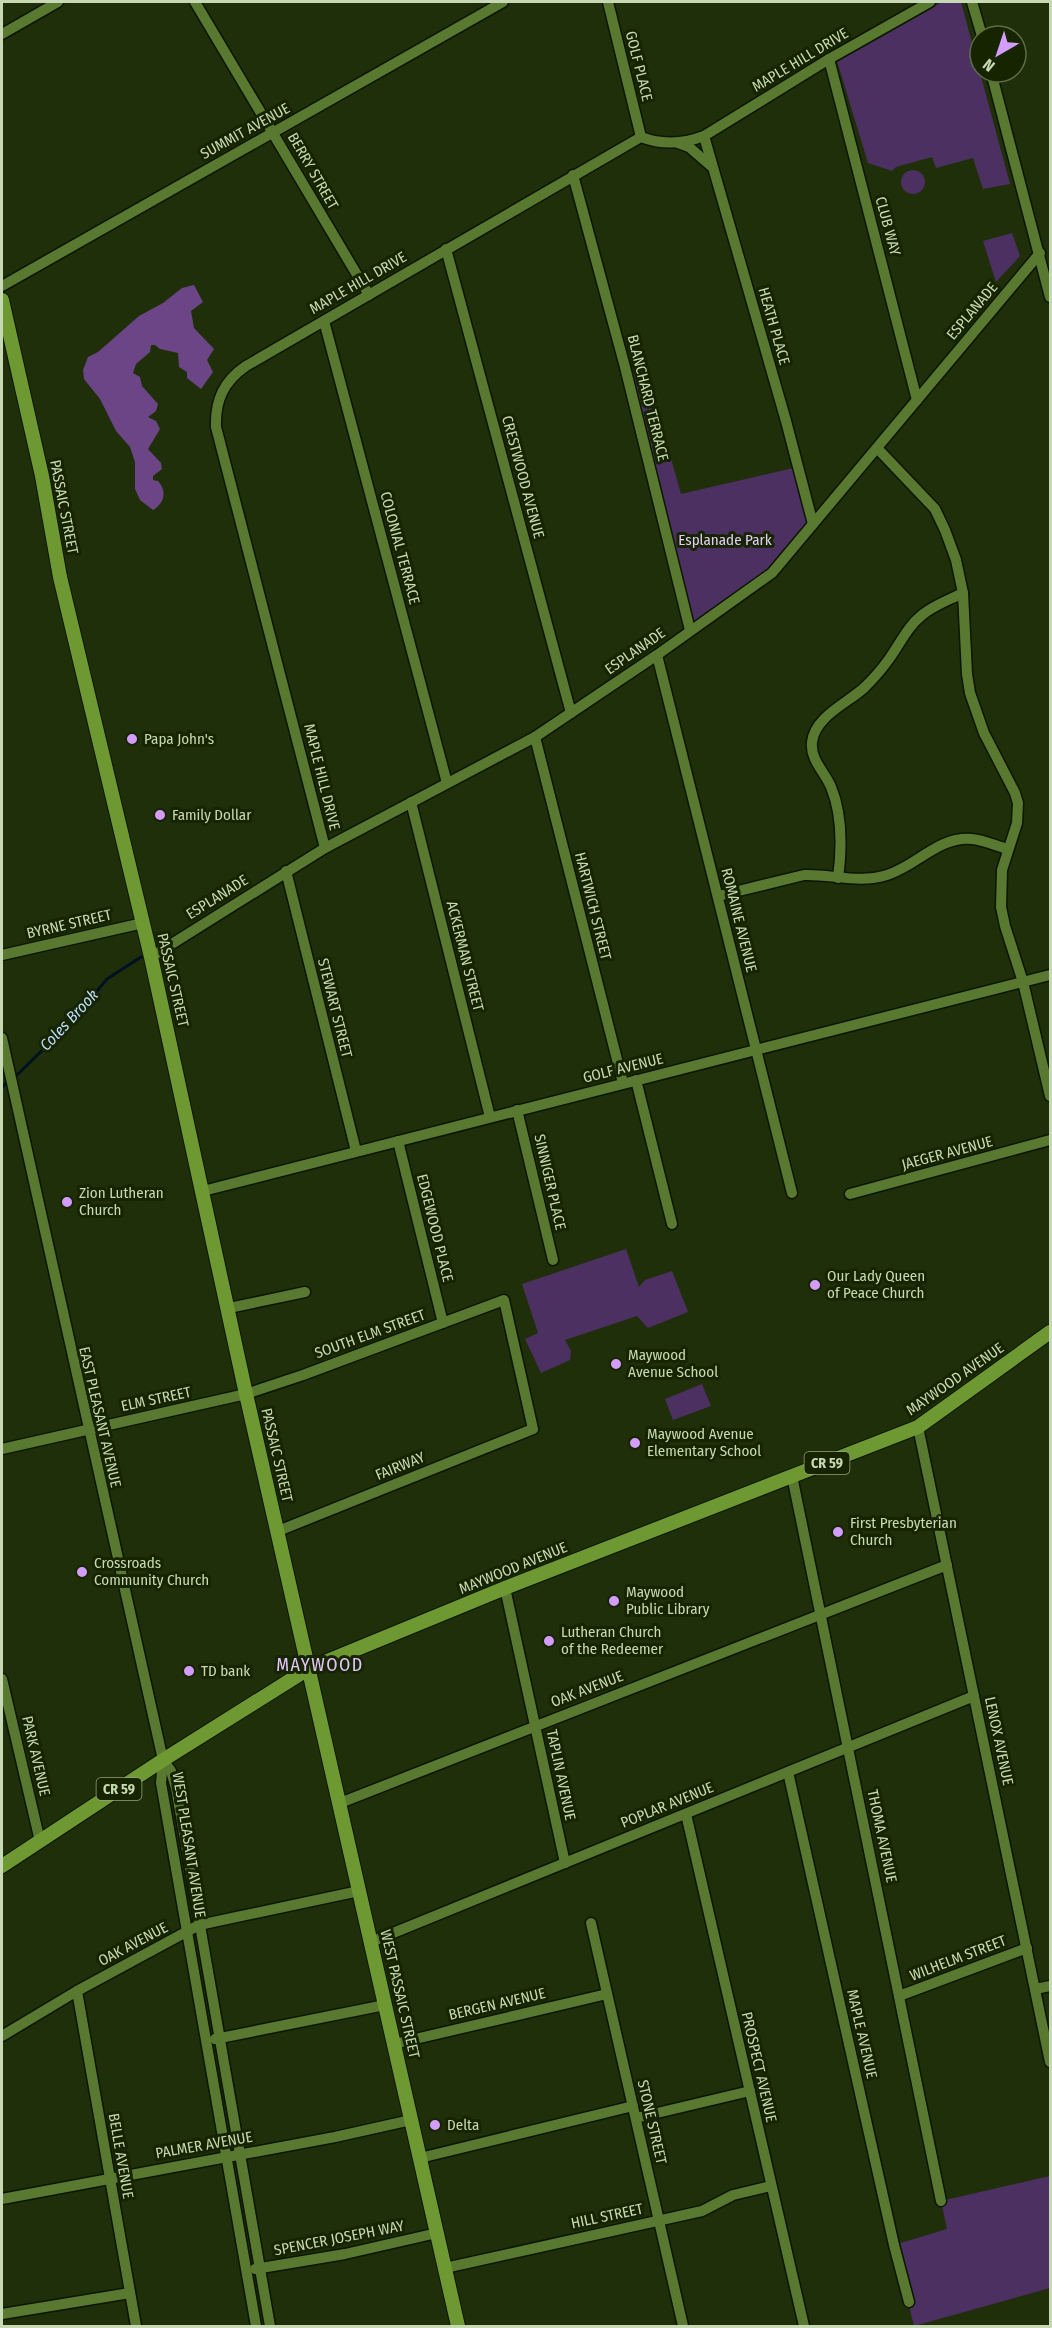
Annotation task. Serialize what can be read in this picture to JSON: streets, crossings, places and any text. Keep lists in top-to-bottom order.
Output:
{
  "streets": {
    "main road": [
      "PASSAIC STREET",
      "MAYWOOD AVENUE",
      "CR 59",
      "WEST PASSAIC STREET"
    ],
    "street": [
      "MAPLE HILL DRIVE",
      "GOLF PLACE",
      "SUMMIT AVENUE",
      "BERRY STREET",
      "CLUB WAY",
      "ESPLANADE",
      "HEATH PLACE",
      "BLANCHARD TERRACE",
      "CRESTWOOD AVENUE",
      "COLONIAL TERRACE",
      "HARTWICH STREET",
      "ROMAINE AVENUE",
      "BYRNE STREET",
      "ACKERMAN STREET",
      "STEWART STREET",
      "GOLF AVENUE",
      "JAEGER AVENUE",
      "SINNIGER PLACE",
      "EDGEWOOD PLACE",
      "SOUTH ELM STREET",
      "ELM STREET",
      "EAST PLEASANT AVENUE",
      "FAIRWAY",
      "OAK AVENUE",
      "LENOX AVENUE",
      "PARK AVENUE",
      "TAPLIN AVENUE",
      "POPLAR AVENUE",
      "THOMA AVENUE",
      "WEST PLEASANT AVENUE",
      "WILHELM STREET",
      "BERGEN AVENUE",
      "MAPLE AVENUE",
      "PROSPECT AVENUE",
      "STONE STREET",
      "PALMER AVENUE",
      "BELLE AVENUE",
      "HILL STREET",
      "SPENCER JOSEPH WAY"
    ]
  },
  "crossings": [
    ["MAPLE HILL DRIVE", "GOLF PLACE"],
    ["MAPLE HILL DRIVE", "BERRY STREET"],
    ["MAPLE HILL DRIVE", "CLUB WAY"],
    ["MAPLE HILL DRIVE", "ESPLANADE"],
    ["MAPLE HILL DRIVE", "HEATH PLACE"],
    ["MAPLE HILL DRIVE", "BLANCHARD TERRACE"],
    ["MAPLE HILL DRIVE", "CRESTWOOD AVENUE"],
    ["MAPLE HILL DRIVE", "COLONIAL TERRACE"],
    ["SUMMIT AVENUE", "BERRY STREET"],
    ["CLUB WAY", "ESPLANADE"],
    ["ESPLANADE", "HEATH PLACE"],
    ["ESPLANADE", "BLANCHARD TERRACE"],
    ["ESPLANADE", "CRESTWOOD AVENUE"],
    ["ESPLANADE", "PASSAIC STREET"],
    ["ESPLANADE", "COLONIAL TERRACE"],
    ["ESPLANADE", "HARTWICH STREET"],
    ["ESPLANADE", "ROMAINE AVENUE"],
    ["ESPLANADE", "ACKERMAN STREET"],
    ["ESPLANADE", "STEWART STREET"],
    ["PASSAIC STREET", "BYRNE STREET"],
    ["PASSAIC STREET", "GOLF AVENUE"],
    ["PASSAIC STREET", "SOUTH ELM STREET"],
    ["PASSAIC STREET", "MAYWOOD AVENUE"],
    ["PASSAIC STREET", "ELM STREET"],
    ["PASSAIC STREET", "FAIRWAY"],
    ["PASSAIC STREET", "WEST PASSAIC STREET"],
    ["HARTWICH STREET", "GOLF AVENUE"],
    ["ROMAINE AVENUE", "GOLF AVENUE"],
    ["ACKERMAN STREET", "GOLF AVENUE"],
    ["STEWART STREET", "GOLF AVENUE"],
    ["GOLF AVENUE", "SINNIGER PLACE"],
    ["GOLF AVENUE", "EDGEWOOD PLACE"],
    ["EDGEWOOD PLACE", "SOUTH ELM STREET"],
    ["SOUTH ELM STREET", "ELM STREET"],
    ["SOUTH ELM STREET", "FAIRWAY"],
    ["MAYWOOD AVENUE", "EAST PLEASANT AVENUE"],
    ["MAYWOOD AVENUE", "LENOX AVENUE"],
    ["MAYWOOD AVENUE", "PARK AVENUE"],
    ["MAYWOOD AVENUE", "TAPLIN AVENUE"],
    ["MAYWOOD AVENUE", "THOMA AVENUE"],
    ["MAYWOOD AVENUE", "WEST PLEASANT AVENUE"],
    ["MAYWOOD AVENUE", "WEST PASSAIC STREET"],
    ["ELM STREET", "EAST PLEASANT AVENUE"],
    ["EAST PLEASANT AVENUE", "WEST PLEASANT AVENUE"],
    ["OAK AVENUE", "LENOX AVENUE"],
    ["OAK AVENUE", "TAPLIN AVENUE"],
    ["OAK AVENUE", "THOMA AVENUE"],
    ["OAK AVENUE", "WEST PLEASANT AVENUE"],
    ["OAK AVENUE", "WEST PASSAIC STREET"],
    ["OAK AVENUE", "BELLE AVENUE"],
    ["LENOX AVENUE", "POPLAR AVENUE"],
    ["LENOX AVENUE", "WILHELM STREET"],
    ["TAPLIN AVENUE", "POPLAR AVENUE"],
    ["POPLAR AVENUE", "THOMA AVENUE"],
    ["POPLAR AVENUE", "WEST PASSAIC STREET"],
    ["POPLAR AVENUE", "MAPLE AVENUE"],
    ["POPLAR AVENUE", "PROSPECT AVENUE"],
    ["THOMA AVENUE", "WILHELM STREET"],
    ["WEST PLEASANT AVENUE", "PALMER AVENUE"],
    ["WEST PLEASANT AVENUE", "SPENCER JOSEPH WAY"],
    ["WEST PASSAIC STREET", "BERGEN AVENUE"],
    ["WEST PASSAIC STREET", "PALMER AVENUE"],
    ["WEST PASSAIC STREET", "HILL STREET"],
    ["WEST PASSAIC STREET", "SPENCER JOSEPH WAY"],
    ["BERGEN AVENUE", "STONE STREET"],
    ["PROSPECT AVENUE", "HILL STREET"],
    ["STONE STREET", "HILL STREET"],
    ["PALMER AVENUE", "BELLE AVENUE"]
  ],
  "districts": ["MAYWOOD"],
  "water": ["Coles Brook"],
  "parks": ["Esplanade Park"],
  "places": [
    "Papa John's",
    "Family Dollar",
    "Zion Lutheran Church",
    "Our Lady Queen of Peace Church",
    "Maywood Avenue School",
    "Maywood Avenue Elementary School",
    "First Presbyterian Church",
    "Crossroads Community Church",
    "Maywood Public Library",
    "Lutheran Church of the Redeemer",
    "TD bank",
    "Delta"
  ],
  "north": "bottom left"
}
